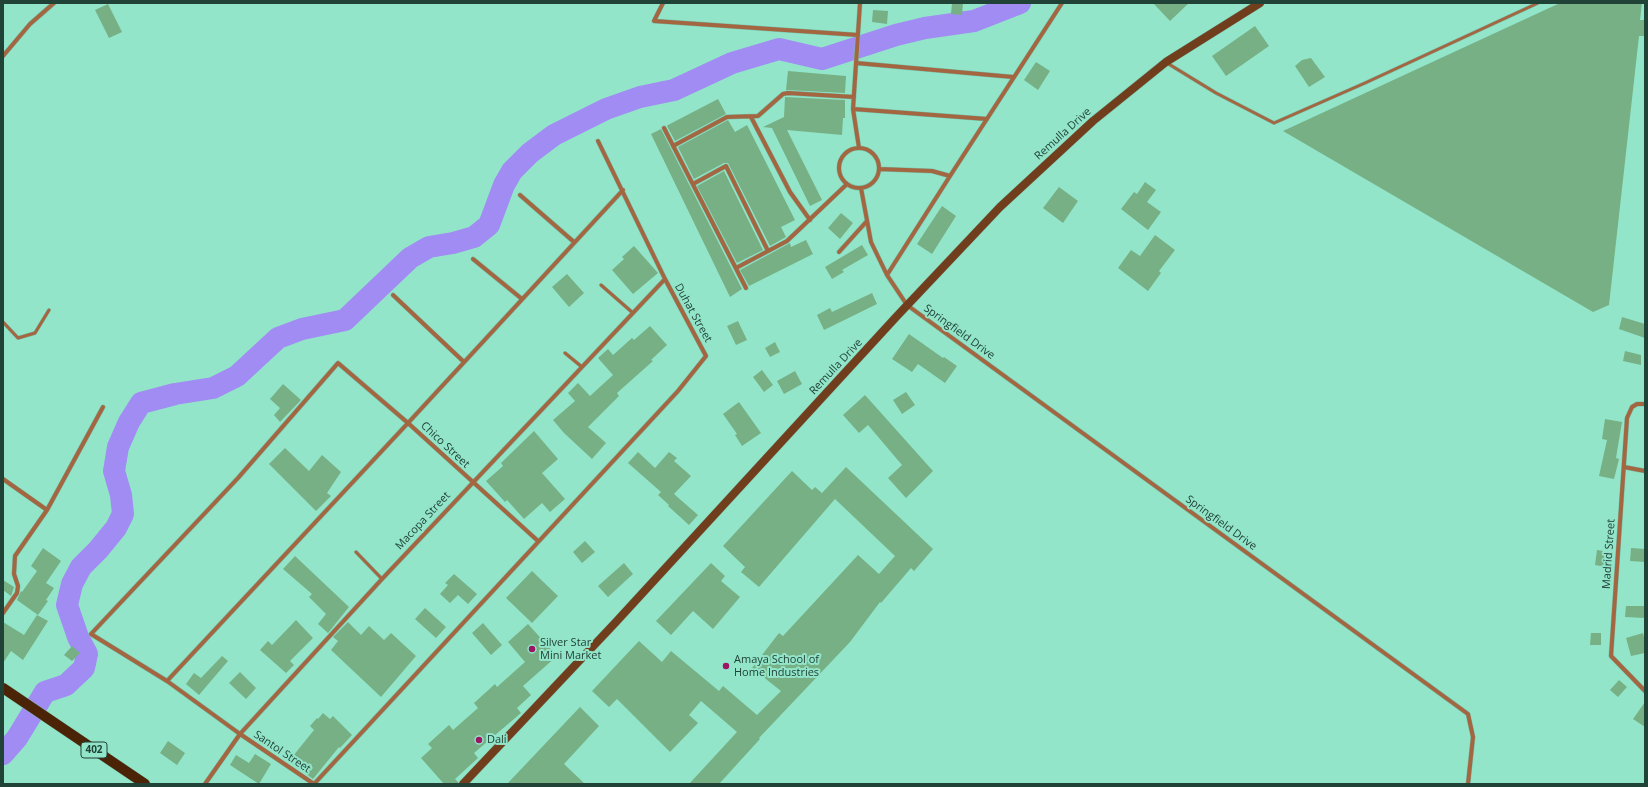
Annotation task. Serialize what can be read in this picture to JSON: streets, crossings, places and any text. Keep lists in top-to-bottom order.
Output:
{
  "streets": {
    "main road": ["Remulla Drive", "402"],
    "street": [
      "Duhat Street",
      "Springfield Drive",
      "Chico Street",
      "Macopa Street",
      "Madrid Street",
      "Santol Street"
    ]
  },
  "crossings": [
    ["Remulla Drive", "Springfield Drive"],
    ["Duhat Street", "Chico Street"],
    ["Duhat Street", "Macopa Street"],
    ["Chico Street", "Macopa Street"],
    ["Chico Street", "Santol Street"],
    ["Macopa Street", "Santol Street"]
  ],
  "places": ["Silver Star Mini Market", "Amaya School of Home Industries", "Dali"]
}
